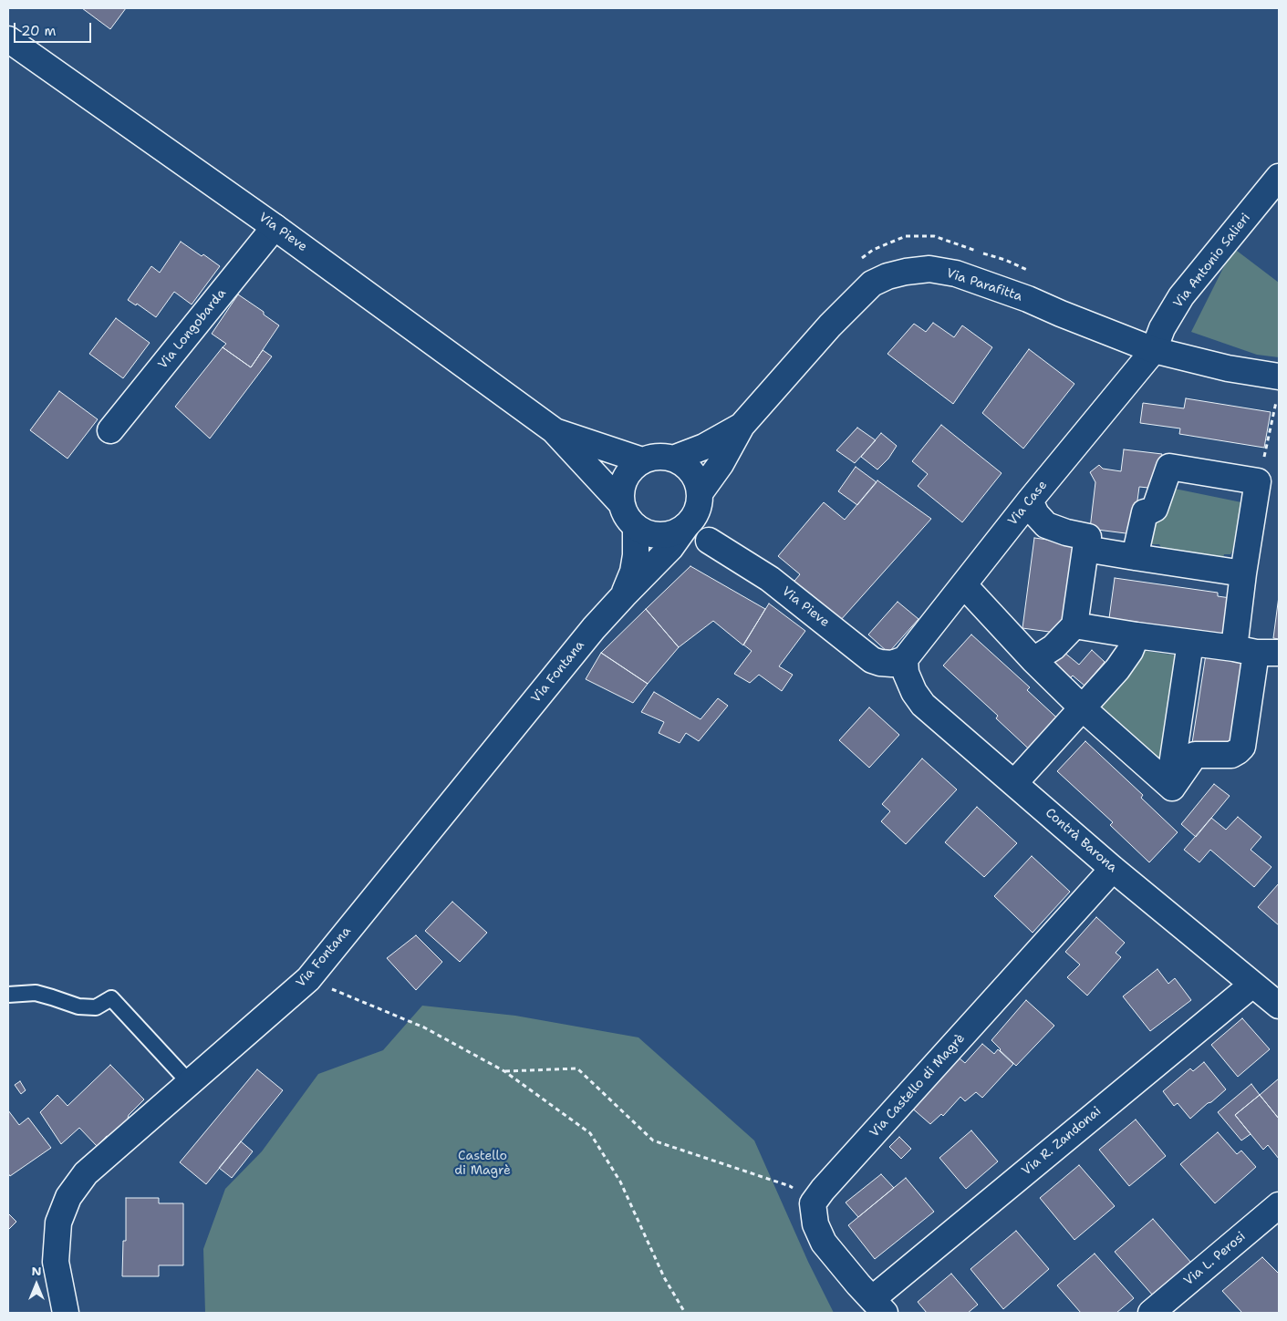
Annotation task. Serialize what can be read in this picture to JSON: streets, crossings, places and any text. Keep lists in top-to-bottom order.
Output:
{
  "streets": {
    "street": [
      "Via Pieve",
      "Via Antonio Salieri",
      "Via Parafitta",
      "Via Longobarda",
      "Via Case",
      "Via Fontana",
      "Contrà Barona",
      "Via Castello di Magrè",
      "Via R. Zandonai",
      "Via L. Perosi"
    ]
  },
  "crossings": [
    ["Via Pieve", "Via Parafitta"],
    ["Via Pieve", "Via Longobarda"],
    ["Via Pieve", "Via Case"],
    ["Via Pieve", "Via Fontana"],
    ["Via Pieve", "Contrà Barona"],
    ["Via Antonio Salieri", "Via Parafitta"],
    ["Via Antonio Salieri", "Via Case"],
    ["Via Parafitta", "Via Case"],
    ["Via Parafitta", "Via Fontana"],
    ["Via Case", "Contrà Barona"],
    ["Contrà Barona", "Via Castello di Magrè"],
    ["Contrà Barona", "Via R. Zandonai"],
    ["Via Castello di Magrè", "Via R. Zandonai"]
  ],
  "parks": ["Castello di Magrè"],
  "scale_bar": "20 m",
  "north": "top"
}
